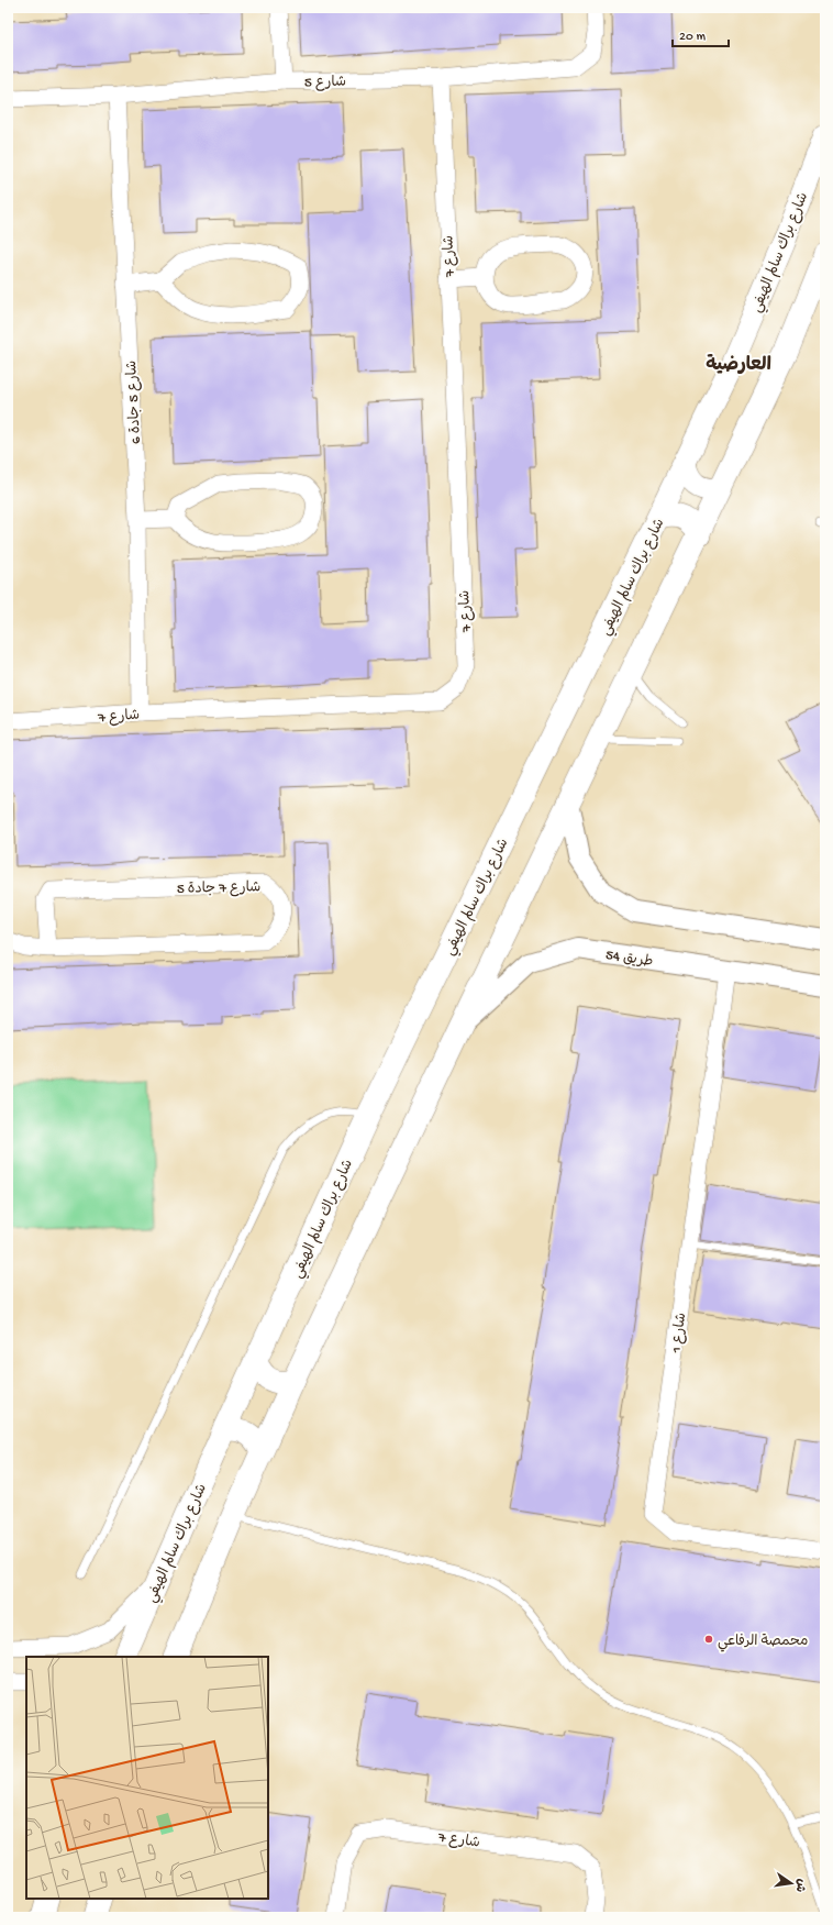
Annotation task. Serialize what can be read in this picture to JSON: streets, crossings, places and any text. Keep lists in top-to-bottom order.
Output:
{
  "streets": {
    "main road": ["شارع براك سالم الهيفي"],
    "street": [
      "شارع 5",
      "شارع 7",
      "شارع 5 جادة 6",
      "شارع 7 جادة 5",
      "طريق 54",
      "شارع 1"
    ]
  },
  "crossings": [
    ["شارع 5", "شارع 7"],
    ["شارع 5", "شارع 5 جادة 6"],
    ["شارع 7", "شارع 5 جادة 6"],
    ["طريق 54", "شارع 1"]
  ],
  "districts": ["العارضية"],
  "places": ["محمصة الرفاعي"],
  "scale_bar": "20 m",
  "north": "right"
}
